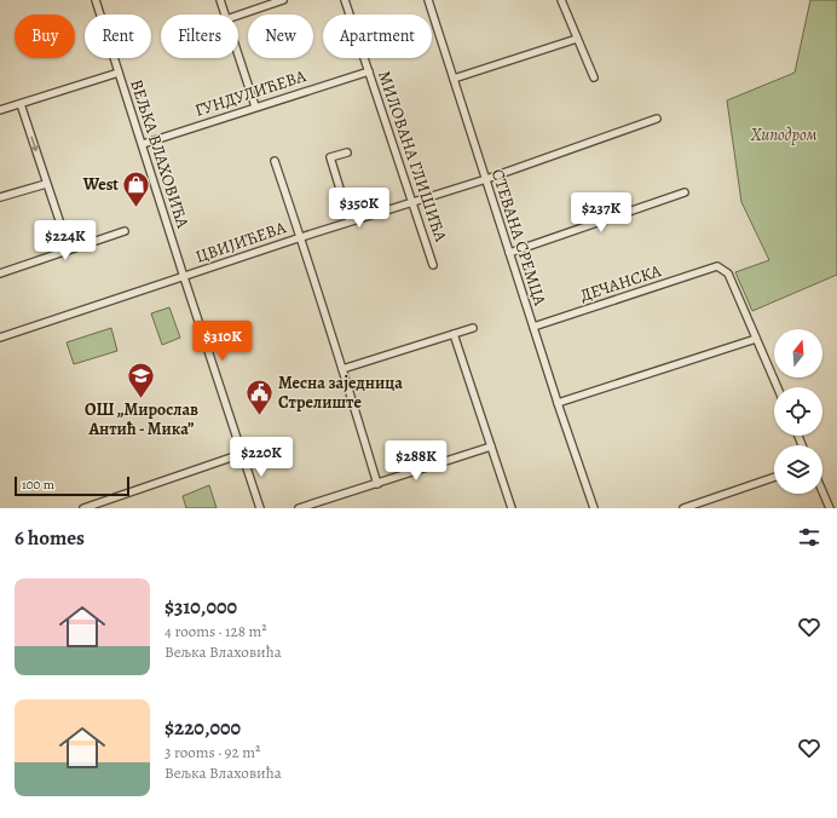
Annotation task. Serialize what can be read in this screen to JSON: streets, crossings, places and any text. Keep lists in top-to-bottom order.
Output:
{
  "streets": {
    "street": [
      "ГУНДУЛИЋЕВА",
      "ВЕЉКА ВЛАХОВИЋА",
      "МИЛОВАНА ГЛИШИЋА",
      "СТЕВАНА СРЕМЦА",
      "ЦВИЈИЋЕВА",
      "ДЕЧАНСКА"
    ]
  },
  "crossings": [
    ["ГУНДУЛИЋЕВА", "ВЕЉКА ВЛАХОВИЋА"],
    ["ГУНДУЛИЋЕВА", "МИЛОВАНА ГЛИШИЋА"],
    ["ВЕЉКА ВЛАХОВИЋА", "ЦВИЈИЋЕВА"],
    ["МИЛОВАНА ГЛИШИЋА", "ЦВИЈИЋЕВА"],
    ["СТЕВАНА СРЕМЦА", "ЦВИЈИЋЕВА"],
    ["СТЕВАНА СРЕМЦА", "ДЕЧАНСКА"]
  ],
  "parks": ["Хиподром"],
  "places": {
    "shop": ["West"],
    "school or university": ["ОШ „Мирослав Антић - Мика”"],
    "public building": ["Месна заједница Стрелиште"]
  },
  "scale_bar": "100 m",
  "north": "top",
  "page": {
    "chip": [
      "Buy",
      "Rent",
      "Filters",
      "New",
      "Apartment"
    ],
    "price": [
      "$350K",
      "$237K",
      "$224K",
      "$310K",
      "$220K",
      "$288K"
    ],
    "scale": "100 m",
    "heading": "6 homes",
    "list": [
      {
        "name": "$310,000",
        "note": "4 rooms · 128 m² · Вељка Влаховића"
      },
      {
        "name": "$220,000",
        "note": "3 rooms · 92 m² · Вељка Влаховића"
      }
    ]
  }
}
